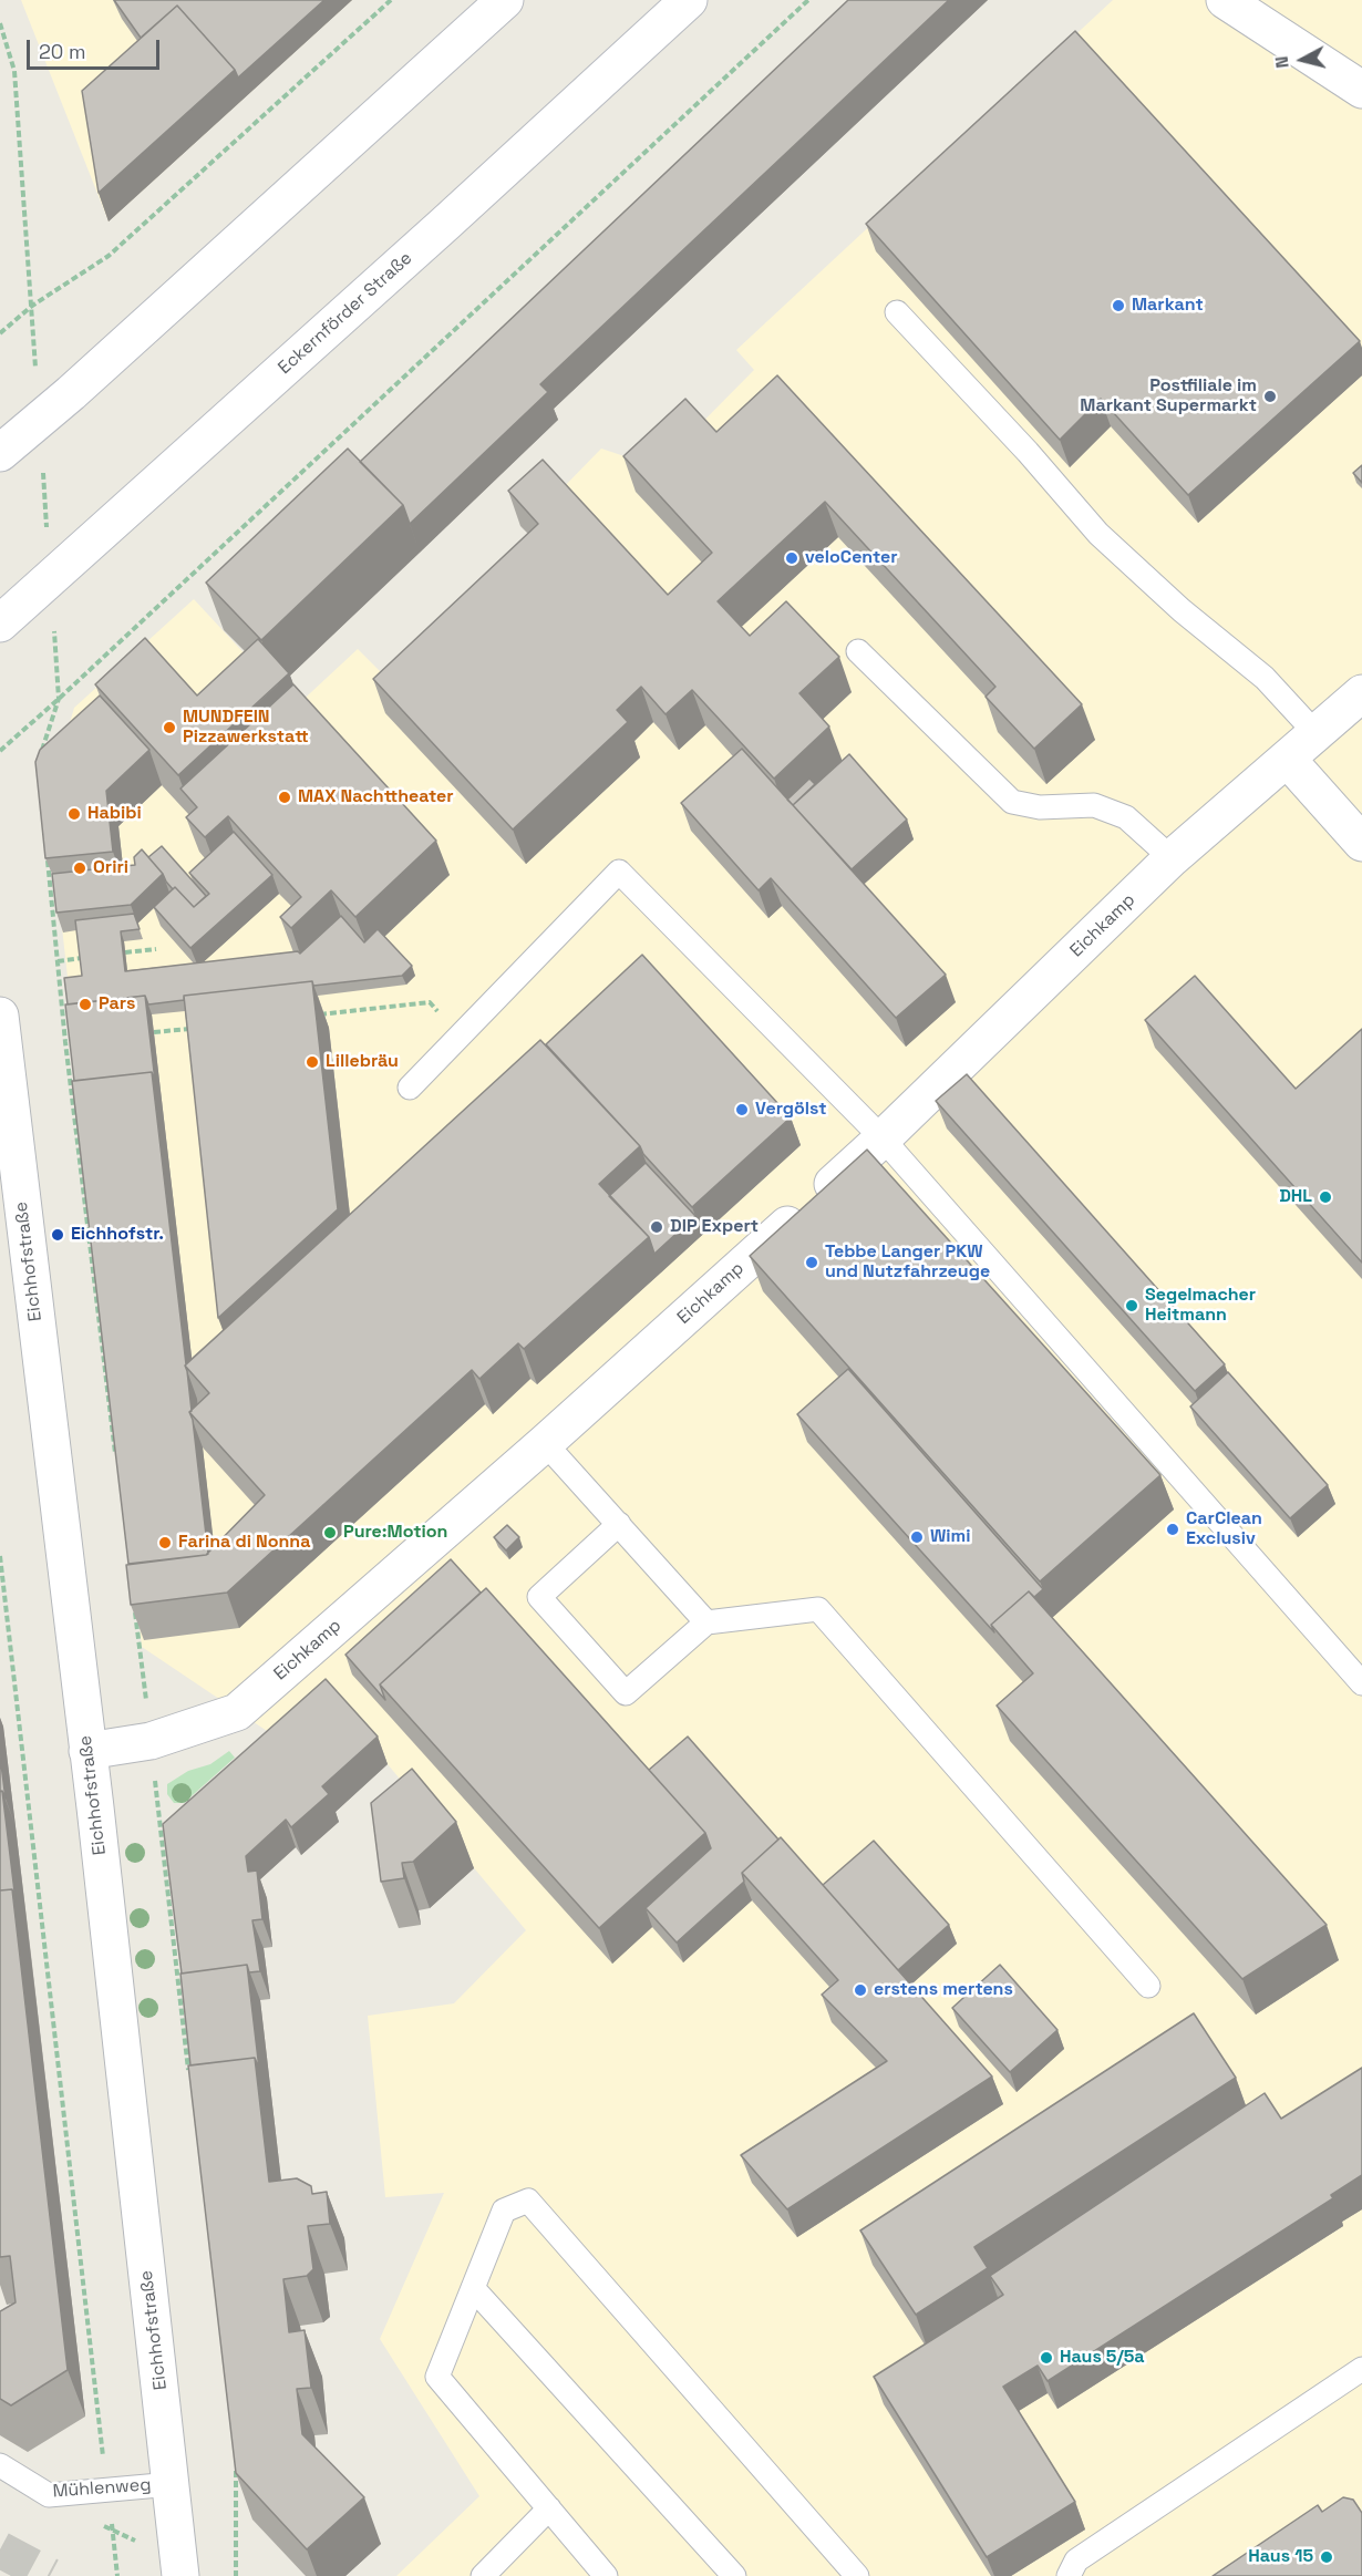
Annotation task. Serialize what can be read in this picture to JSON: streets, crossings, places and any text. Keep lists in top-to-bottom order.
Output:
{
  "streets": {
    "street": ["Eckernförder Straße", "Eichkamp", "Eichhofstraße"],
    "lane": ["Mühlenweg"]
  },
  "crossings": [
    ["Eichkamp", "Eichhofstraße"],
    ["Eichhofstraße", "Mühlenweg"]
  ],
  "places": [
    "Markant",
    "Postfiliale im Markant Supermarkt",
    "veloCenter",
    "MUNDFEIN Pizzawerkstatt",
    "MAX Nachttheater",
    "Habibi",
    "Oriri",
    "Pars",
    "Lillebräu",
    "Vergölst",
    "DHL",
    "DIP Expert",
    "Eichhofstr.",
    "Tebbe Langer PKW und Nutzfahrzeuge",
    "Segelmacher Heitmann",
    "CarClean Exclusiv",
    "Pure:Motion",
    "Wimi",
    "Farina di Nonna",
    "erstens mertens",
    "Haus 5/5a",
    "Haus 15"
  ],
  "scale_bar": "20 m",
  "north": "left"
}
